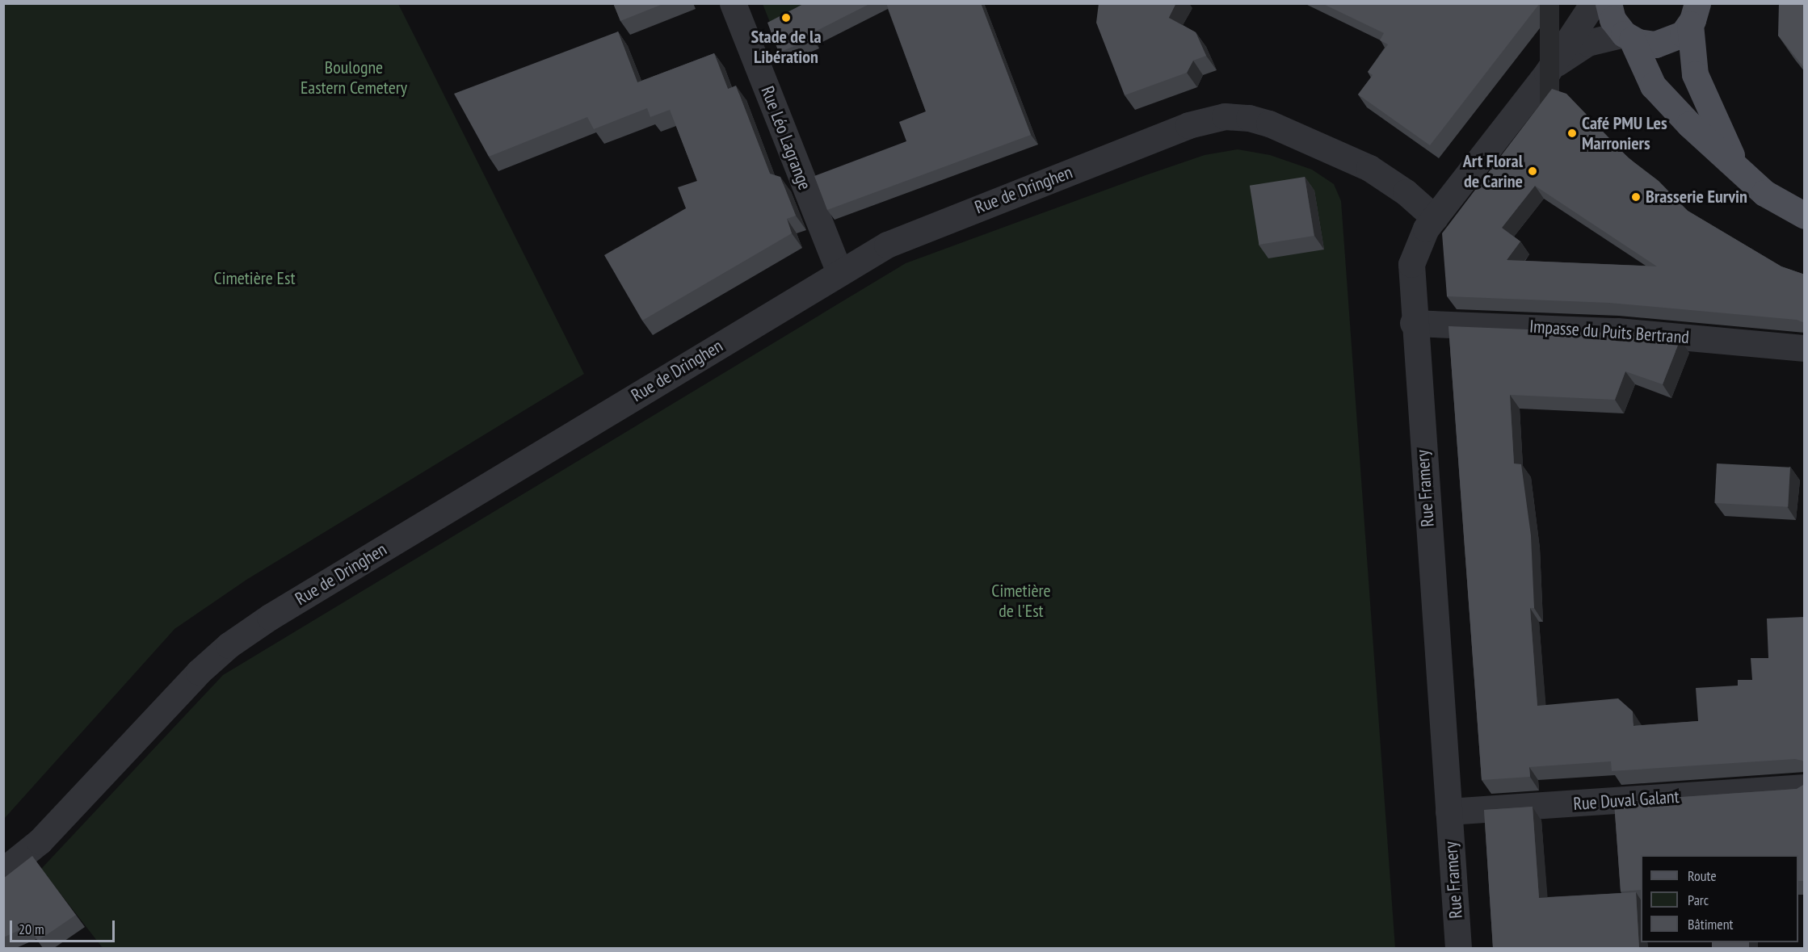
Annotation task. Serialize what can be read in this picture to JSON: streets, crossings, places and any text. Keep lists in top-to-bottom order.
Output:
{
  "streets": {
    "street": [
      "Rue Léo Lagrange",
      "Rue de Dringhen",
      "Impasse du Puits Bertrand",
      "Rue Framery",
      "Rue Duval Galant"
    ]
  },
  "crossings": [
    ["Rue Léo Lagrange", "Rue de Dringhen"],
    ["Rue de Dringhen", "Rue Framery"],
    ["Impasse du Puits Bertrand", "Rue Framery"],
    ["Rue Framery", "Rue Duval Galant"]
  ],
  "parks": ["Boulogne Eastern Cemetery", "Cimetière Est", "Cimetière de l'Est"],
  "places": [
    "Stade de la Libération",
    "Café PMU Les Marroniers",
    "Art Floral de Carine",
    "Brasserie Eurvin"
  ],
  "legend": ["Route", "Parc", "Bâtiment"],
  "scale_bar": "20 m"
}
